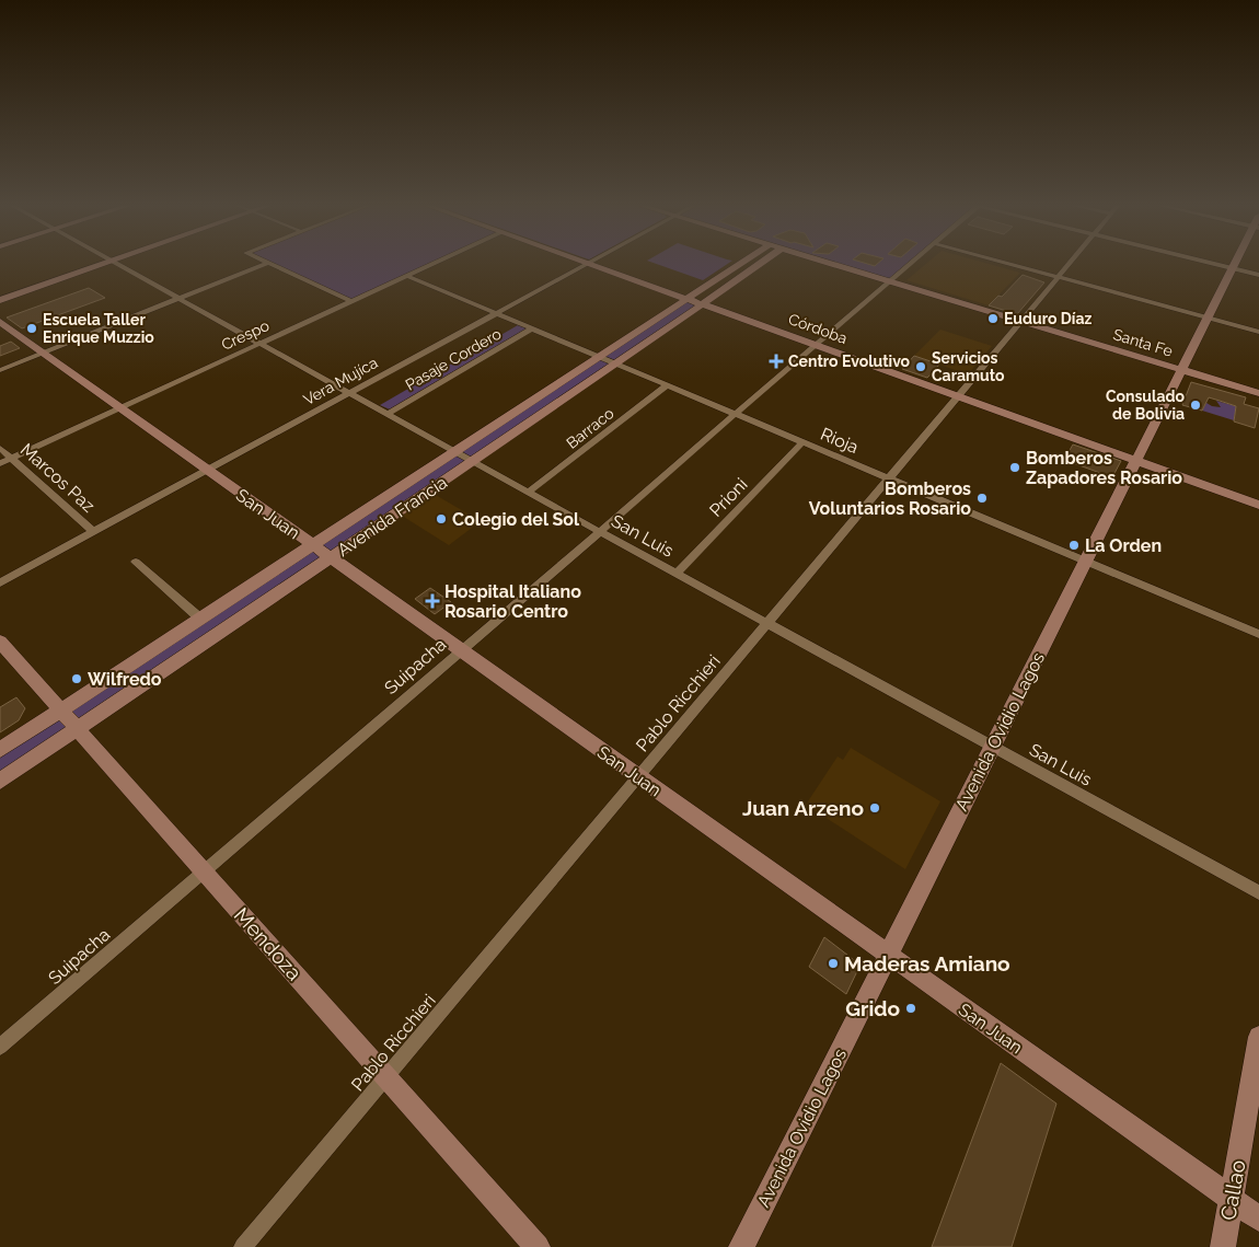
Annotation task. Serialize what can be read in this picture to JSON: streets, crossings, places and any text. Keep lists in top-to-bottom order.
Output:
{
  "streets": {
    "main road": [
      "Córdoba",
      "Santa Fe",
      "San Juan",
      "Avenida Francia",
      "Avenida Ovidio Lagos",
      "Mendoza",
      "Callao"
    ],
    "street": [
      "Crespo",
      "Pasaje Cordero",
      "Vera Mujíca",
      "Barraco",
      "Rioja",
      "Marcos Paz",
      "Prioni",
      "San Luis",
      "Suipacha",
      "Pablo Ricchieri"
    ]
  },
  "crossings": [
    ["Córdoba", "Avenida Francia"],
    ["Córdoba", "Suipacha"],
    ["Córdoba", "Pablo Ricchieri"],
    ["Córdoba", "Avenida Ovidio Lagos"],
    ["Crespo", "Rioja"],
    ["Crespo", "Marcos Paz"],
    ["Crespo", "San Juan"],
    ["Crespo", "San Luis"],
    ["Santa Fe", "Suipacha"],
    ["Santa Fe", "Pablo Ricchieri"],
    ["Santa Fe", "Avenida Ovidio Lagos"],
    ["Pasaje Cordero", "Rioja"],
    ["Pasaje Cordero", "San Luis"],
    ["Vera Mujíca", "Rioja"],
    ["Vera Mujíca", "Marcos Paz"],
    ["Vera Mujíca", "San Juan"],
    ["Vera Mujíca", "San Luis"],
    ["Barraco", "Rioja"],
    ["Barraco", "San Luis"],
    ["Rioja", "Prioni"],
    ["Rioja", "Avenida Francia"],
    ["Rioja", "Suipacha"],
    ["Rioja", "Pablo Ricchieri"],
    ["Rioja", "Avenida Ovidio Lagos"],
    ["Prioni", "San Luis"],
    ["San Juan", "Avenida Francia"],
    ["San Juan", "Suipacha"],
    ["San Juan", "Pablo Ricchieri"],
    ["San Juan", "Avenida Ovidio Lagos"],
    ["San Juan", "Callao"],
    ["Avenida Francia", "San Luis"],
    ["Avenida Francia", "Mendoza"],
    ["San Luis", "Suipacha"],
    ["San Luis", "Pablo Ricchieri"],
    ["San Luis", "Avenida Ovidio Lagos"],
    ["Suipacha", "Mendoza"],
    ["Pablo Ricchieri", "Mendoza"]
  ],
  "places": {
    "other": [
      "Euduro Díaz",
      "Escuela Taller Enrique Muzzio",
      "Servicios Caramuto",
      "Consulado de Bolivia",
      "Bomberos Zapadores Rosario",
      "Bomberos Voluntarios Rosario",
      "Colegio del Sol",
      "La Orden",
      "Wilfredo",
      "Juan Arzeno",
      "Maderas Amiano",
      "Grido"
    ],
    "health": ["Centro Evolutivo", "Hospital Italiano Rosario Centro"]
  }
}
